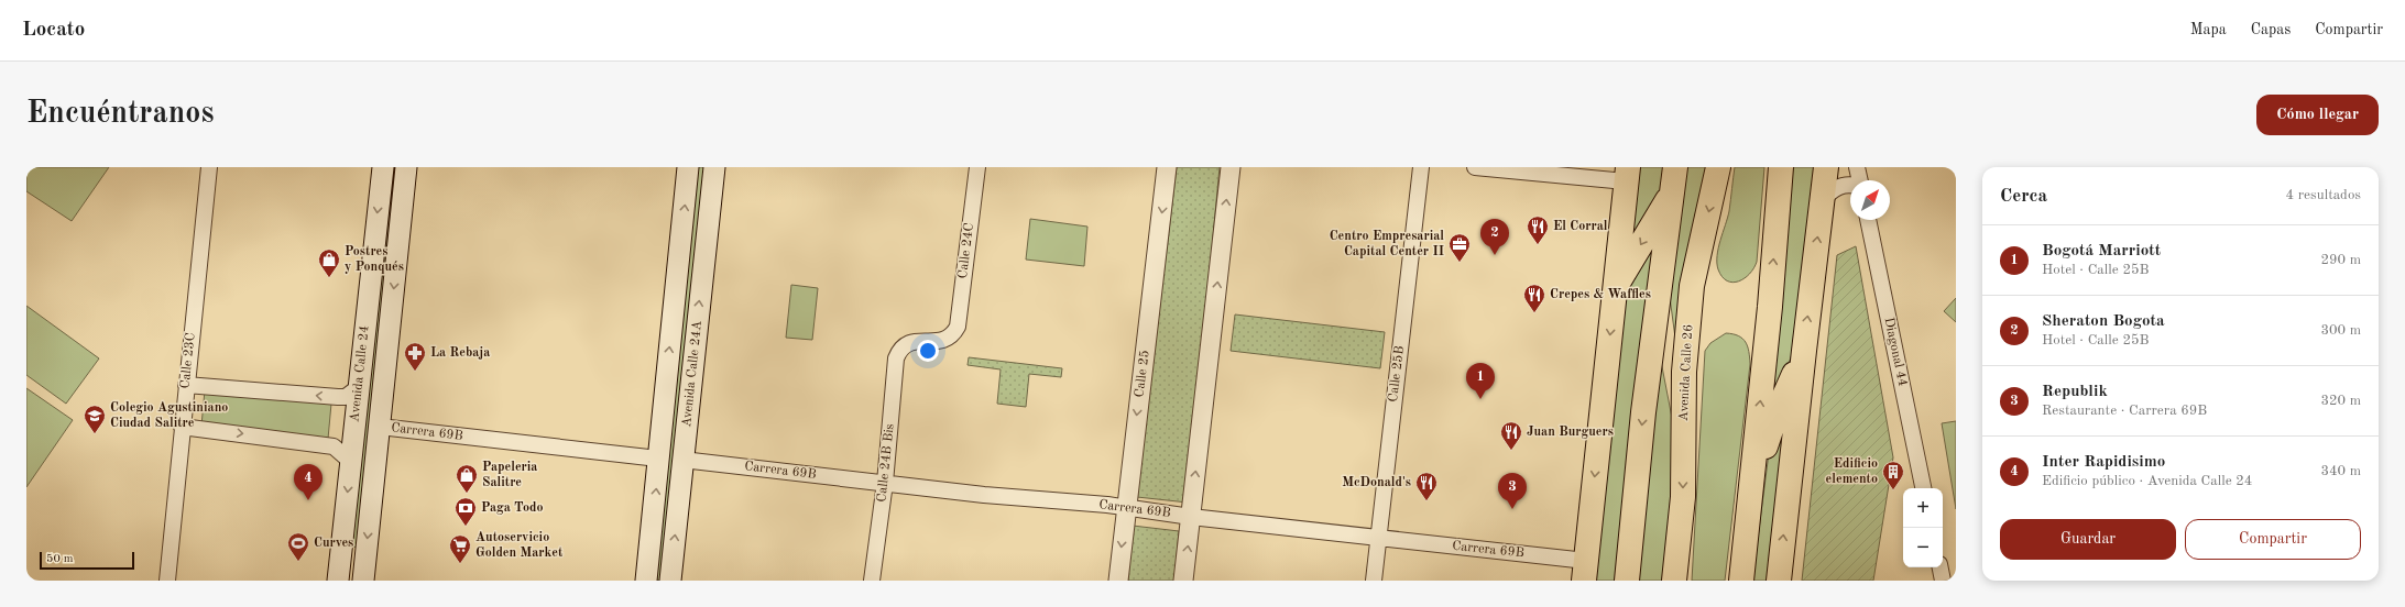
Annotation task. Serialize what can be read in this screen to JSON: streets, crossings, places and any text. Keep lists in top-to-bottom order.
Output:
{
  "streets": {
    "main road": ["Avenida Calle 26", "Avenida Calle 24", "Avenida Calle 24A"],
    "street": [
      "Calle 24C",
      "Diagonal 44",
      "Calle 23C",
      "Calle 25",
      "Calle 25B",
      "Carrera 69B",
      "Calle 24B Bis"
    ]
  },
  "crossings": [
    ["Calle 24C", "Calle 24B Bis"],
    ["Avenida Calle 24", "Carrera 69B"],
    ["Avenida Calle 24A", "Carrera 69B"],
    ["Calle 25", "Carrera 69B"],
    ["Calle 25B", "Carrera 69B"],
    ["Carrera 69B", "Calle 24B Bis"]
  ],
  "one_way": ["Avenida Calle 24", "Avenida Calle 24A"],
  "places": {
    "restaurant": [
      "El Corral",
      "Crepes & Waffles",
      "Juan Burguers",
      "McDonald's"
    ],
    "office": ["Centro Empresarial Capital Center II"],
    "shop": ["Postres y Ponqués", "Papeleria Salitre"],
    "pharmacy": ["La Rebaja"],
    "school or university": ["Colegio Agustiniano Ciudad Salitre"],
    "building": ["Edificio elemento"],
    "bank": ["Paga Todo"],
    "sports": ["Curves"],
    "supermarket": ["Autoservicio Golden Market"]
  },
  "scale_bar": "50 m",
  "north": "top right",
  "page": {
    "header": "Locato",
    "nav": ["Mapa", "Capas", "Compartir"],
    "buttons": [
      "Cómo llegar",
      ["Guardar", "Compartir"]
    ],
    "title": "Encuéntranos",
    "heading": ["Cerca", "4 resultados"],
    "pins": [
      "2",
      "1",
      "4",
      "3"
    ],
    "list": [
      {
        "mark": "1",
        "name": "Bogotá Marriott",
        "note": "Hotel · Calle 25B",
        "value": "290 m"
      },
      {
        "mark": "2",
        "name": "Sheraton Bogota",
        "note": "Hotel · Calle 25B",
        "value": "300 m"
      },
      {
        "mark": "3",
        "name": "Republik",
        "note": "Restaurante · Carrera 69B",
        "value": "320 m"
      },
      {
        "mark": "4",
        "name": "Inter Rapidisimo",
        "note": "Edificio público · Avenida Calle 24",
        "value": "340 m"
      }
    ],
    "map_buttons": ["+", "−"],
    "scale": "50 m"
  }
}
